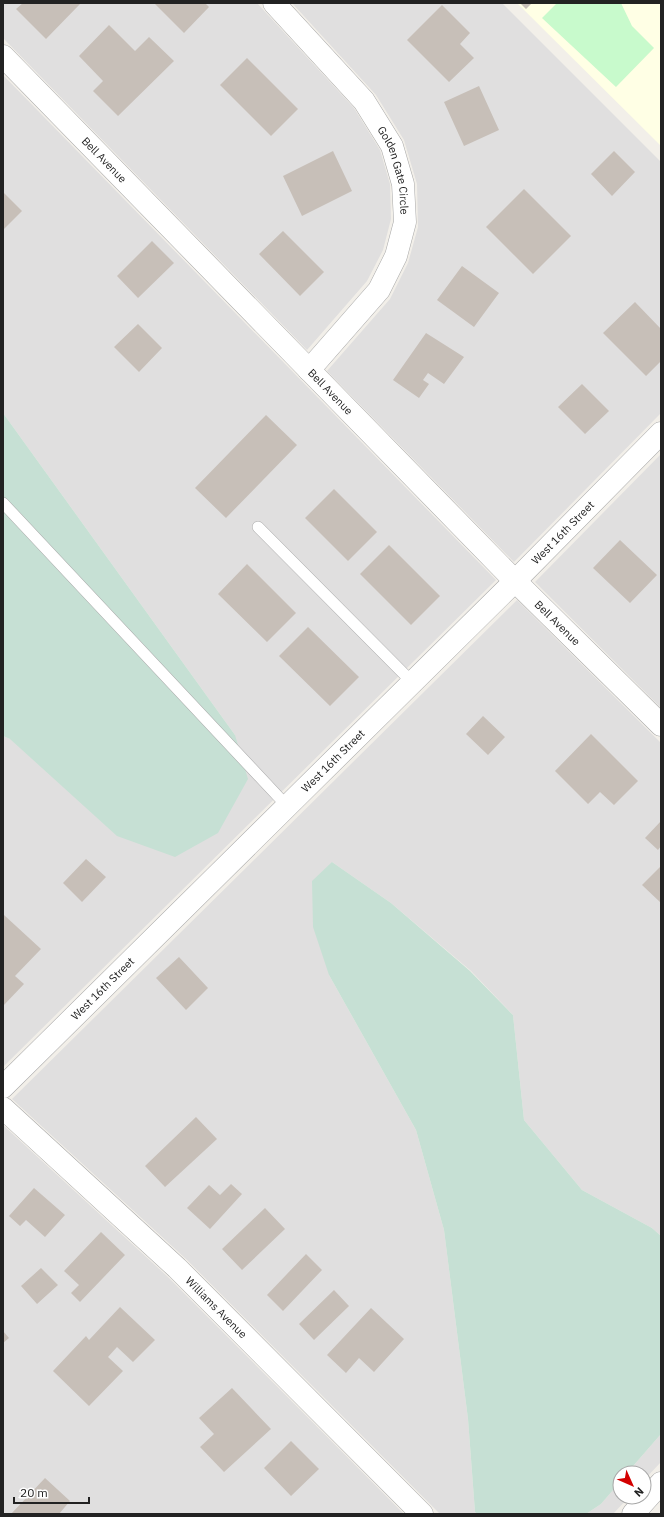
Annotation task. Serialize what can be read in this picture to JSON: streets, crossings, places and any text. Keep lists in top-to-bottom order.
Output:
{
  "streets": {
    "street": [
      "Bell Avenue",
      "Golden Gate Circle",
      "West 16th Street",
      "Williams Avenue"
    ]
  },
  "crossings": [
    ["Bell Avenue", "Golden Gate Circle"],
    ["Bell Avenue", "West 16th Street"]
  ],
  "scale_bar": "20 m",
  "north": "bottom right"
}
